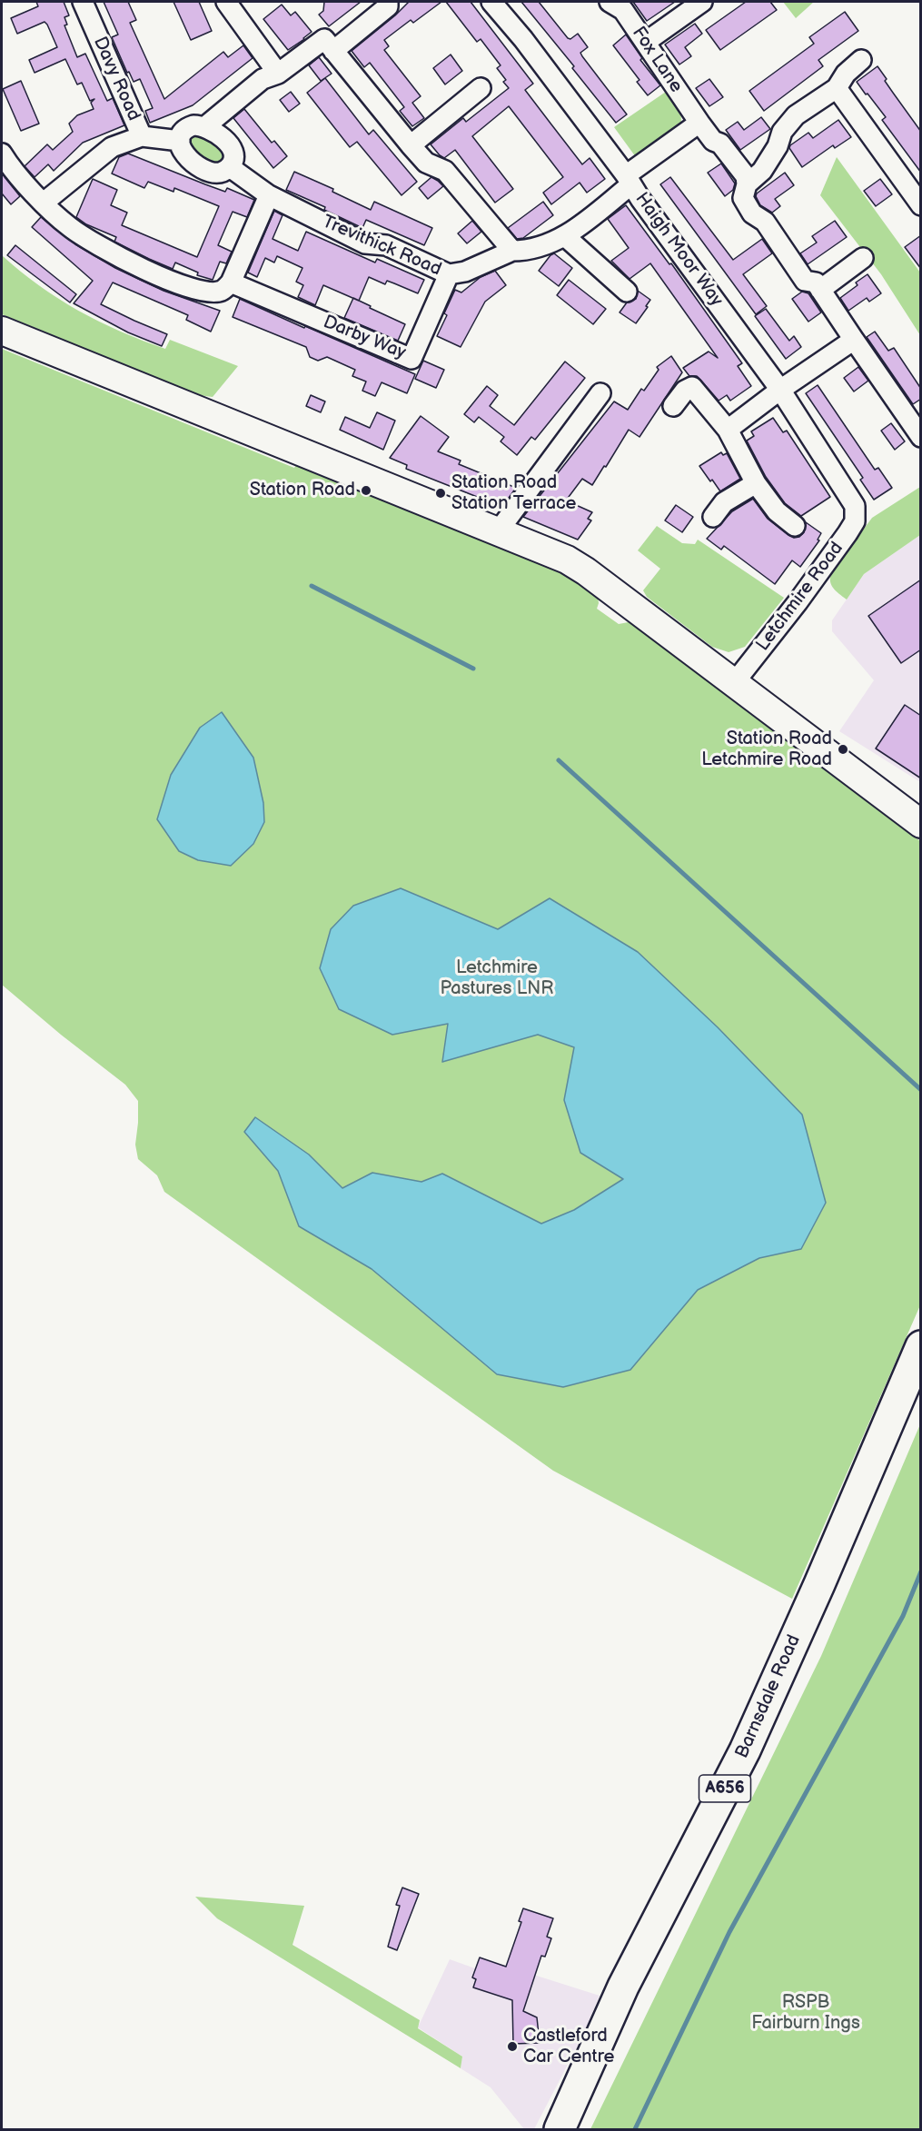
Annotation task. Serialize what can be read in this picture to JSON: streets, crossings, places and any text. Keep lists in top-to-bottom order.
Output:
{
  "streets": {
    "main road": ["Barnsdale Road", "A656"],
    "street": [
      "Fox Lane",
      "Davy Road",
      "Trevithick Road",
      "Haigh Moor Way",
      "Darby Way",
      "Letchmire Road"
    ]
  },
  "crossings": [
    ["Trevithick Road", "Darby Way"],
    ["Haigh Moor Way", "Letchmire Road"]
  ],
  "parks": ["Letchmire Pastures LNR", "RSPB Fairburn Ings"],
  "places": [
    "Station Road",
    "Station Road Station Terrace",
    "Station Road Letchmire Road",
    "Castleford Car Centre"
  ]
}
